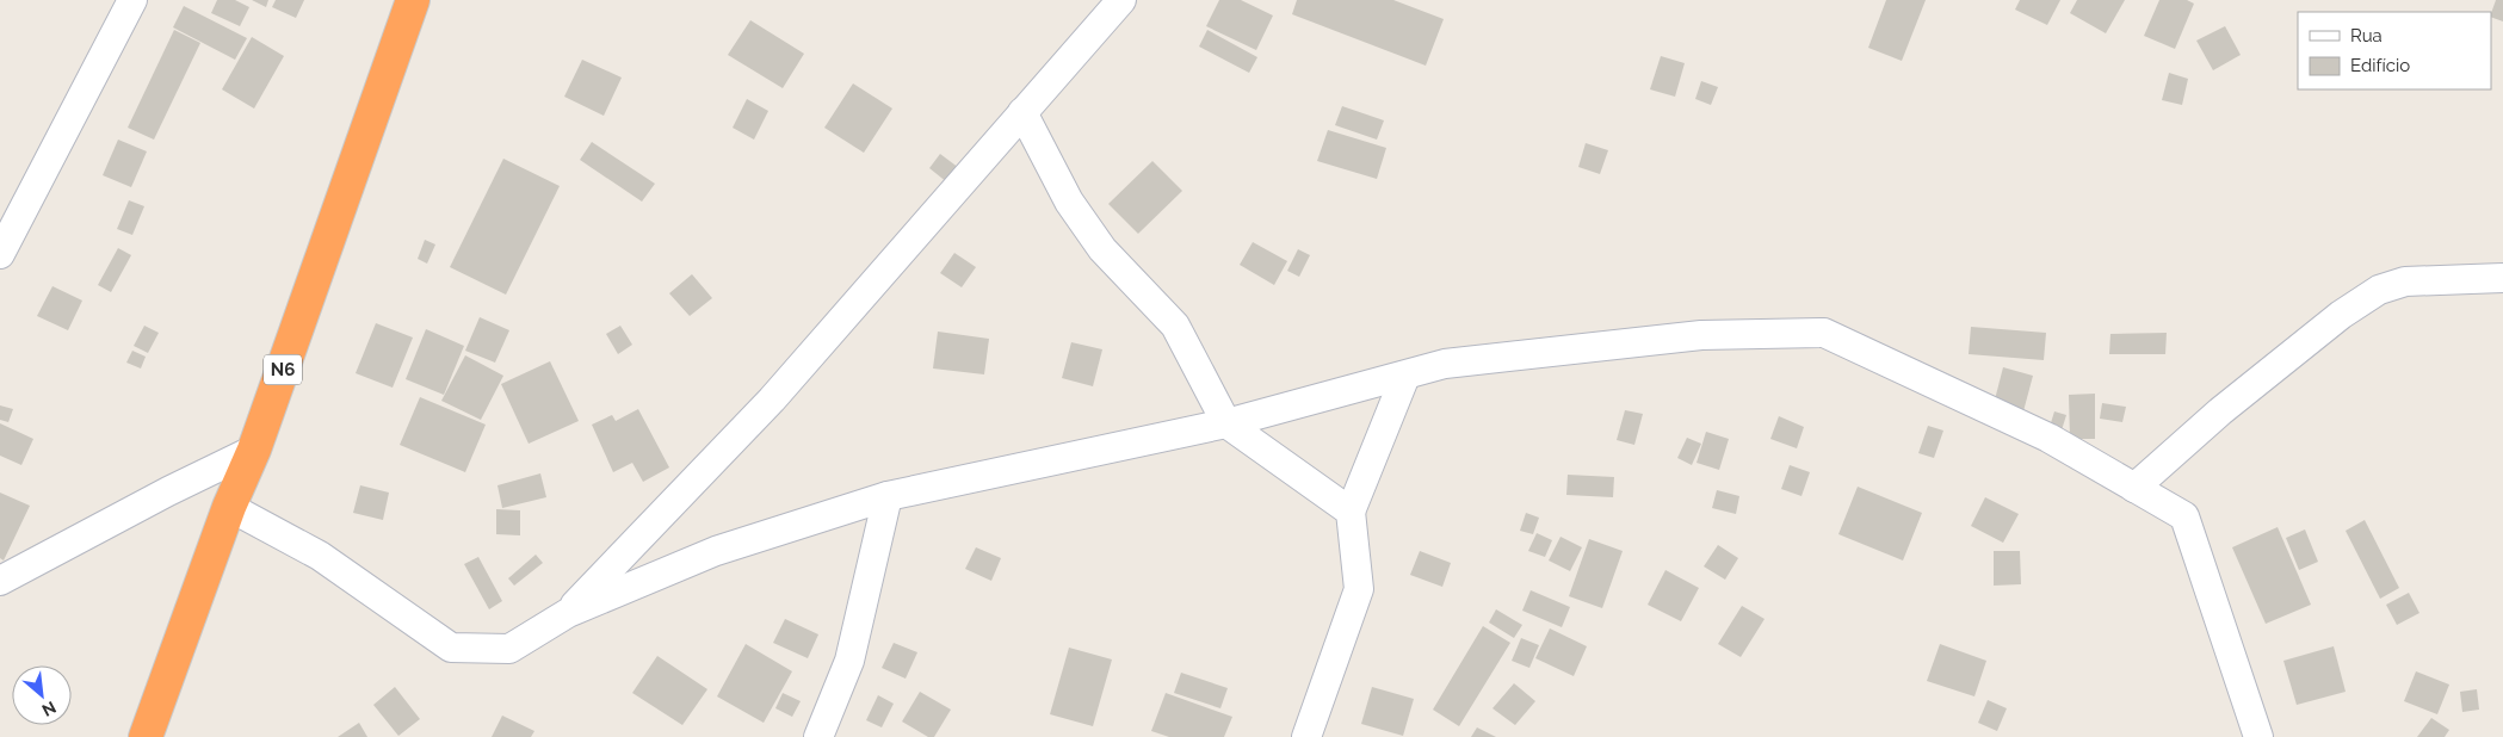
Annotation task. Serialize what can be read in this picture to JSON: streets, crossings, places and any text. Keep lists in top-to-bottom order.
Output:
{
  "streets": {
    "highway": ["N6"]
  },
  "legend": ["Rua", "Edifício"],
  "north": "bottom right"
}
